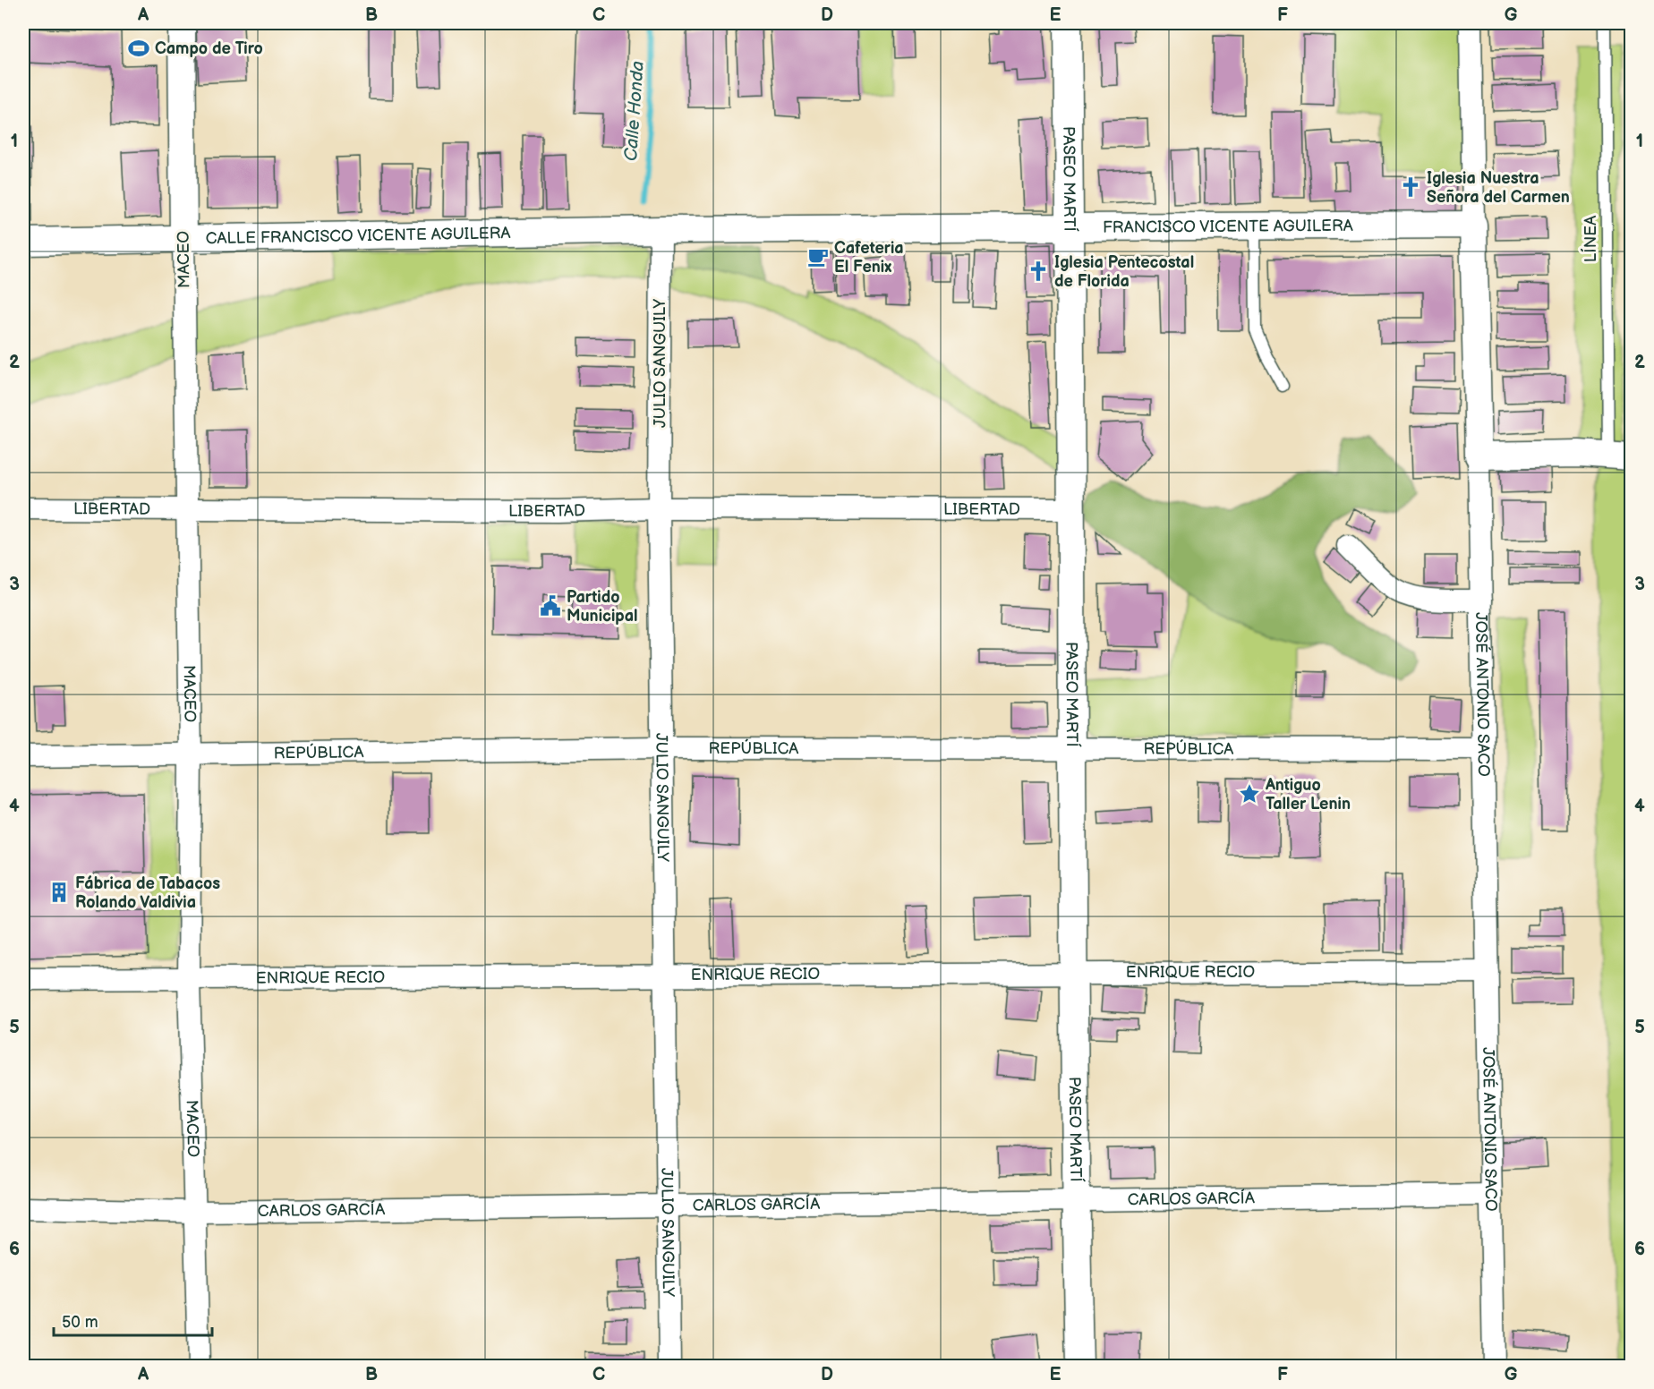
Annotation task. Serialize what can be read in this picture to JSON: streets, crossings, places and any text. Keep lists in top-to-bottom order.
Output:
{
  "streets": {
    "street": [
      "PASEO MARTÍ",
      "FRANCISCO VICENTE AGUILERA",
      "CALLE FRANCISCO VICENTE AGUILERA",
      "MACEO",
      "JULIO SANGUILY",
      "LIBERTAD",
      "JOSÉ ANTONIO SACO",
      "REPÚBLICA",
      "ENRIQUE RECIO",
      "CARLOS GARCÍA"
    ],
    "lane": ["LÍNEA"]
  },
  "crossings": [
    ["PASEO MARTÍ", "FRANCISCO VICENTE AGUILERA"],
    ["PASEO MARTÍ", "LIBERTAD"],
    ["PASEO MARTÍ", "REPÚBLICA"],
    ["PASEO MARTÍ", "ENRIQUE RECIO"],
    ["PASEO MARTÍ", "CARLOS GARCÍA"],
    ["FRANCISCO VICENTE AGUILERA", "CALLE FRANCISCO VICENTE AGUILERA"],
    ["FRANCISCO VICENTE AGUILERA", "JULIO SANGUILY"],
    ["FRANCISCO VICENTE AGUILERA", "JOSÉ ANTONIO SACO"],
    ["CALLE FRANCISCO VICENTE AGUILERA", "MACEO"],
    ["CALLE FRANCISCO VICENTE AGUILERA", "JULIO SANGUILY"],
    ["MACEO", "LIBERTAD"],
    ["MACEO", "REPÚBLICA"],
    ["MACEO", "ENRIQUE RECIO"],
    ["MACEO", "CARLOS GARCÍA"],
    ["JULIO SANGUILY", "LIBERTAD"],
    ["JULIO SANGUILY", "REPÚBLICA"],
    ["JULIO SANGUILY", "ENRIQUE RECIO"],
    ["JULIO SANGUILY", "CARLOS GARCÍA"],
    ["JOSÉ ANTONIO SACO", "REPÚBLICA"],
    ["JOSÉ ANTONIO SACO", "ENRIQUE RECIO"],
    ["JOSÉ ANTONIO SACO", "CARLOS GARCÍA"]
  ],
  "water": ["Calle Honda"],
  "places": {
    "sports": ["Campo de Tiro"],
    "church": ["Iglesia Nuestra Señora del Carmen", "Iglesia Pentecostal de Florida"],
    "cafe": ["Cafeteria El Fenix"],
    "public building": ["Partido Municipal"],
    "place": ["Antiguo Taller Lenin"],
    "building": ["Fábrica de Tabacos Rolando Valdivia"]
  },
  "scale_bar": "50 m",
  "grid": {
    "columns": [
      "A",
      "B",
      "C",
      "D",
      "E",
      "F",
      "G"
    ],
    "rows": [
      "1",
      "2",
      "3",
      "4",
      "5",
      "6"
    ]
  }
}
